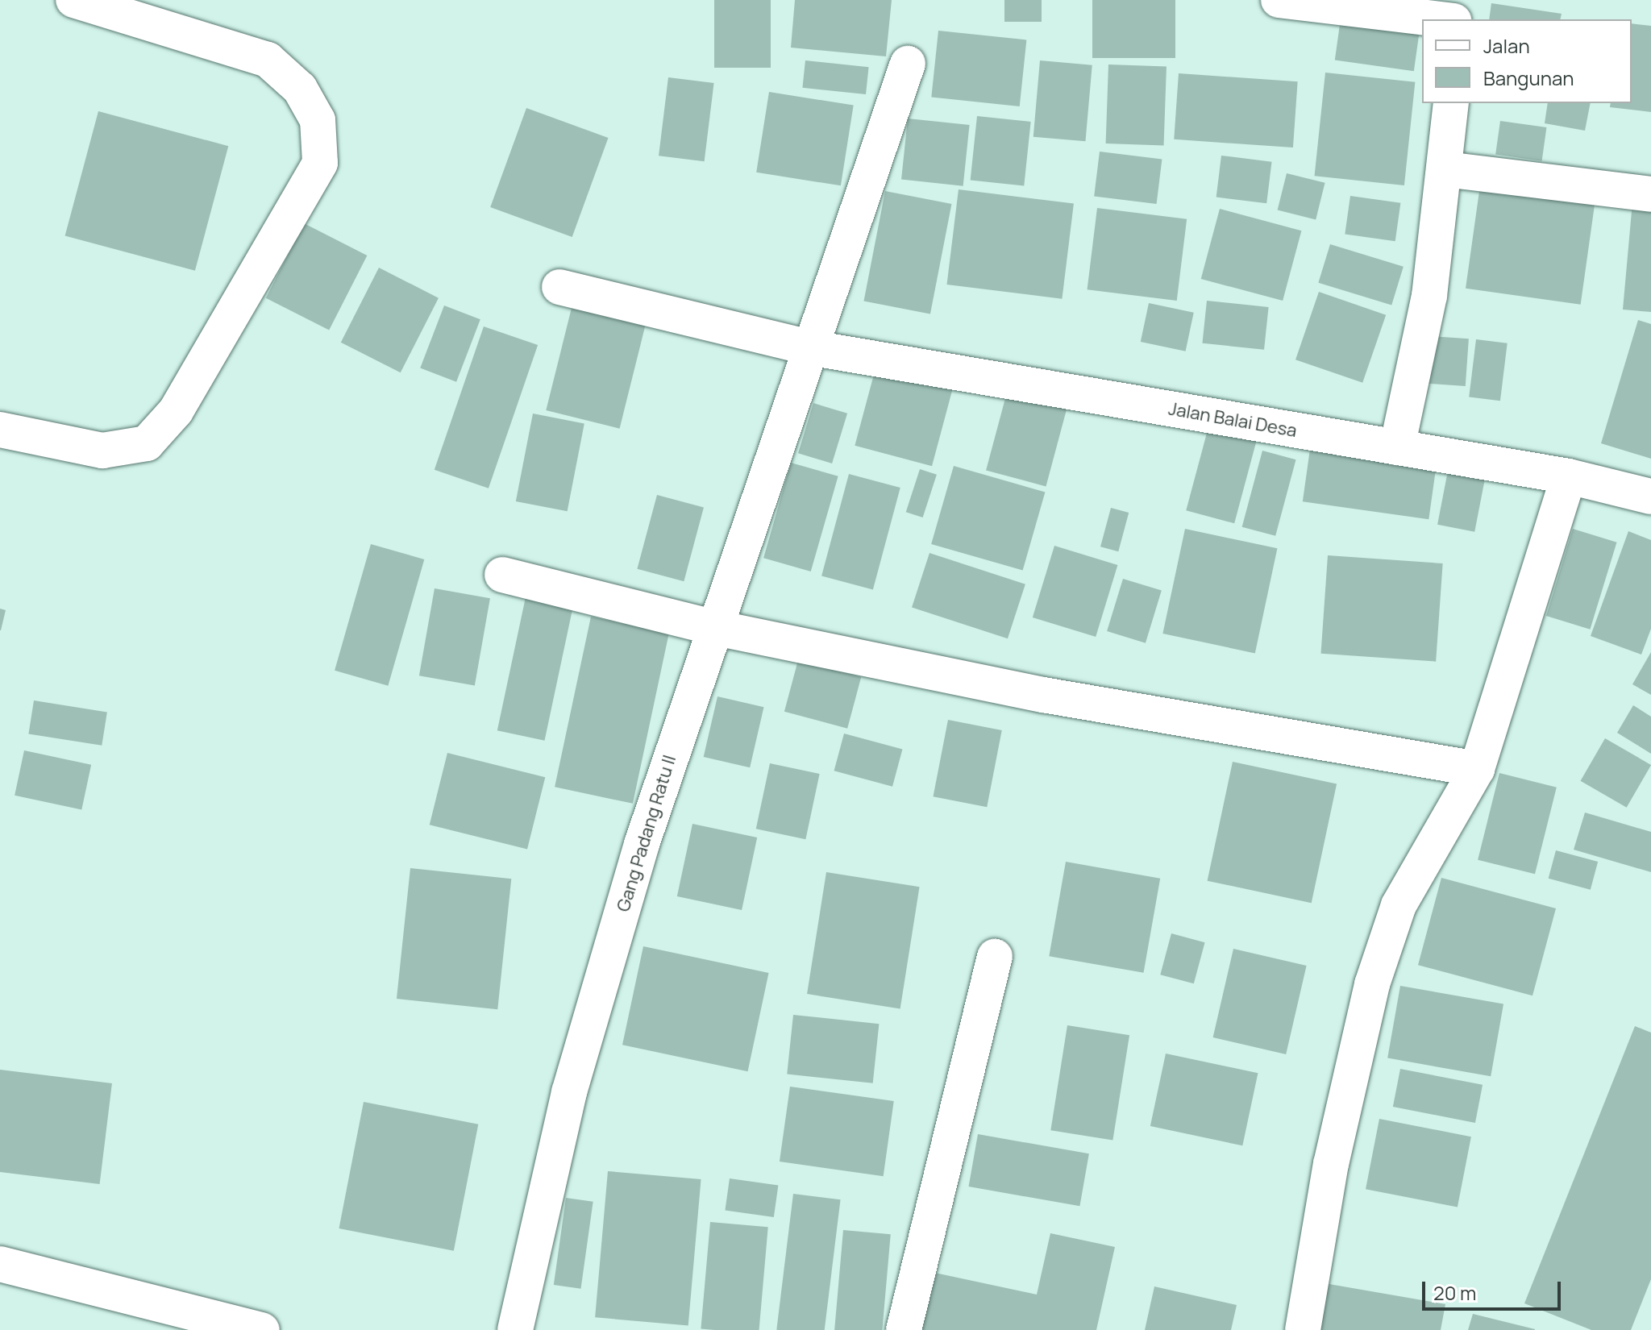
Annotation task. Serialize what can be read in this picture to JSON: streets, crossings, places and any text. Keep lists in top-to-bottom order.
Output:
{
  "streets": {
    "street": ["Jalan Balai Desa", "Gang Padang Ratu II"]
  },
  "crossings": [
    ["Jalan Balai Desa", "Gang Padang Ratu II"]
  ],
  "legend": ["Jalan", "Bangunan"],
  "scale_bar": "20 m"
}
